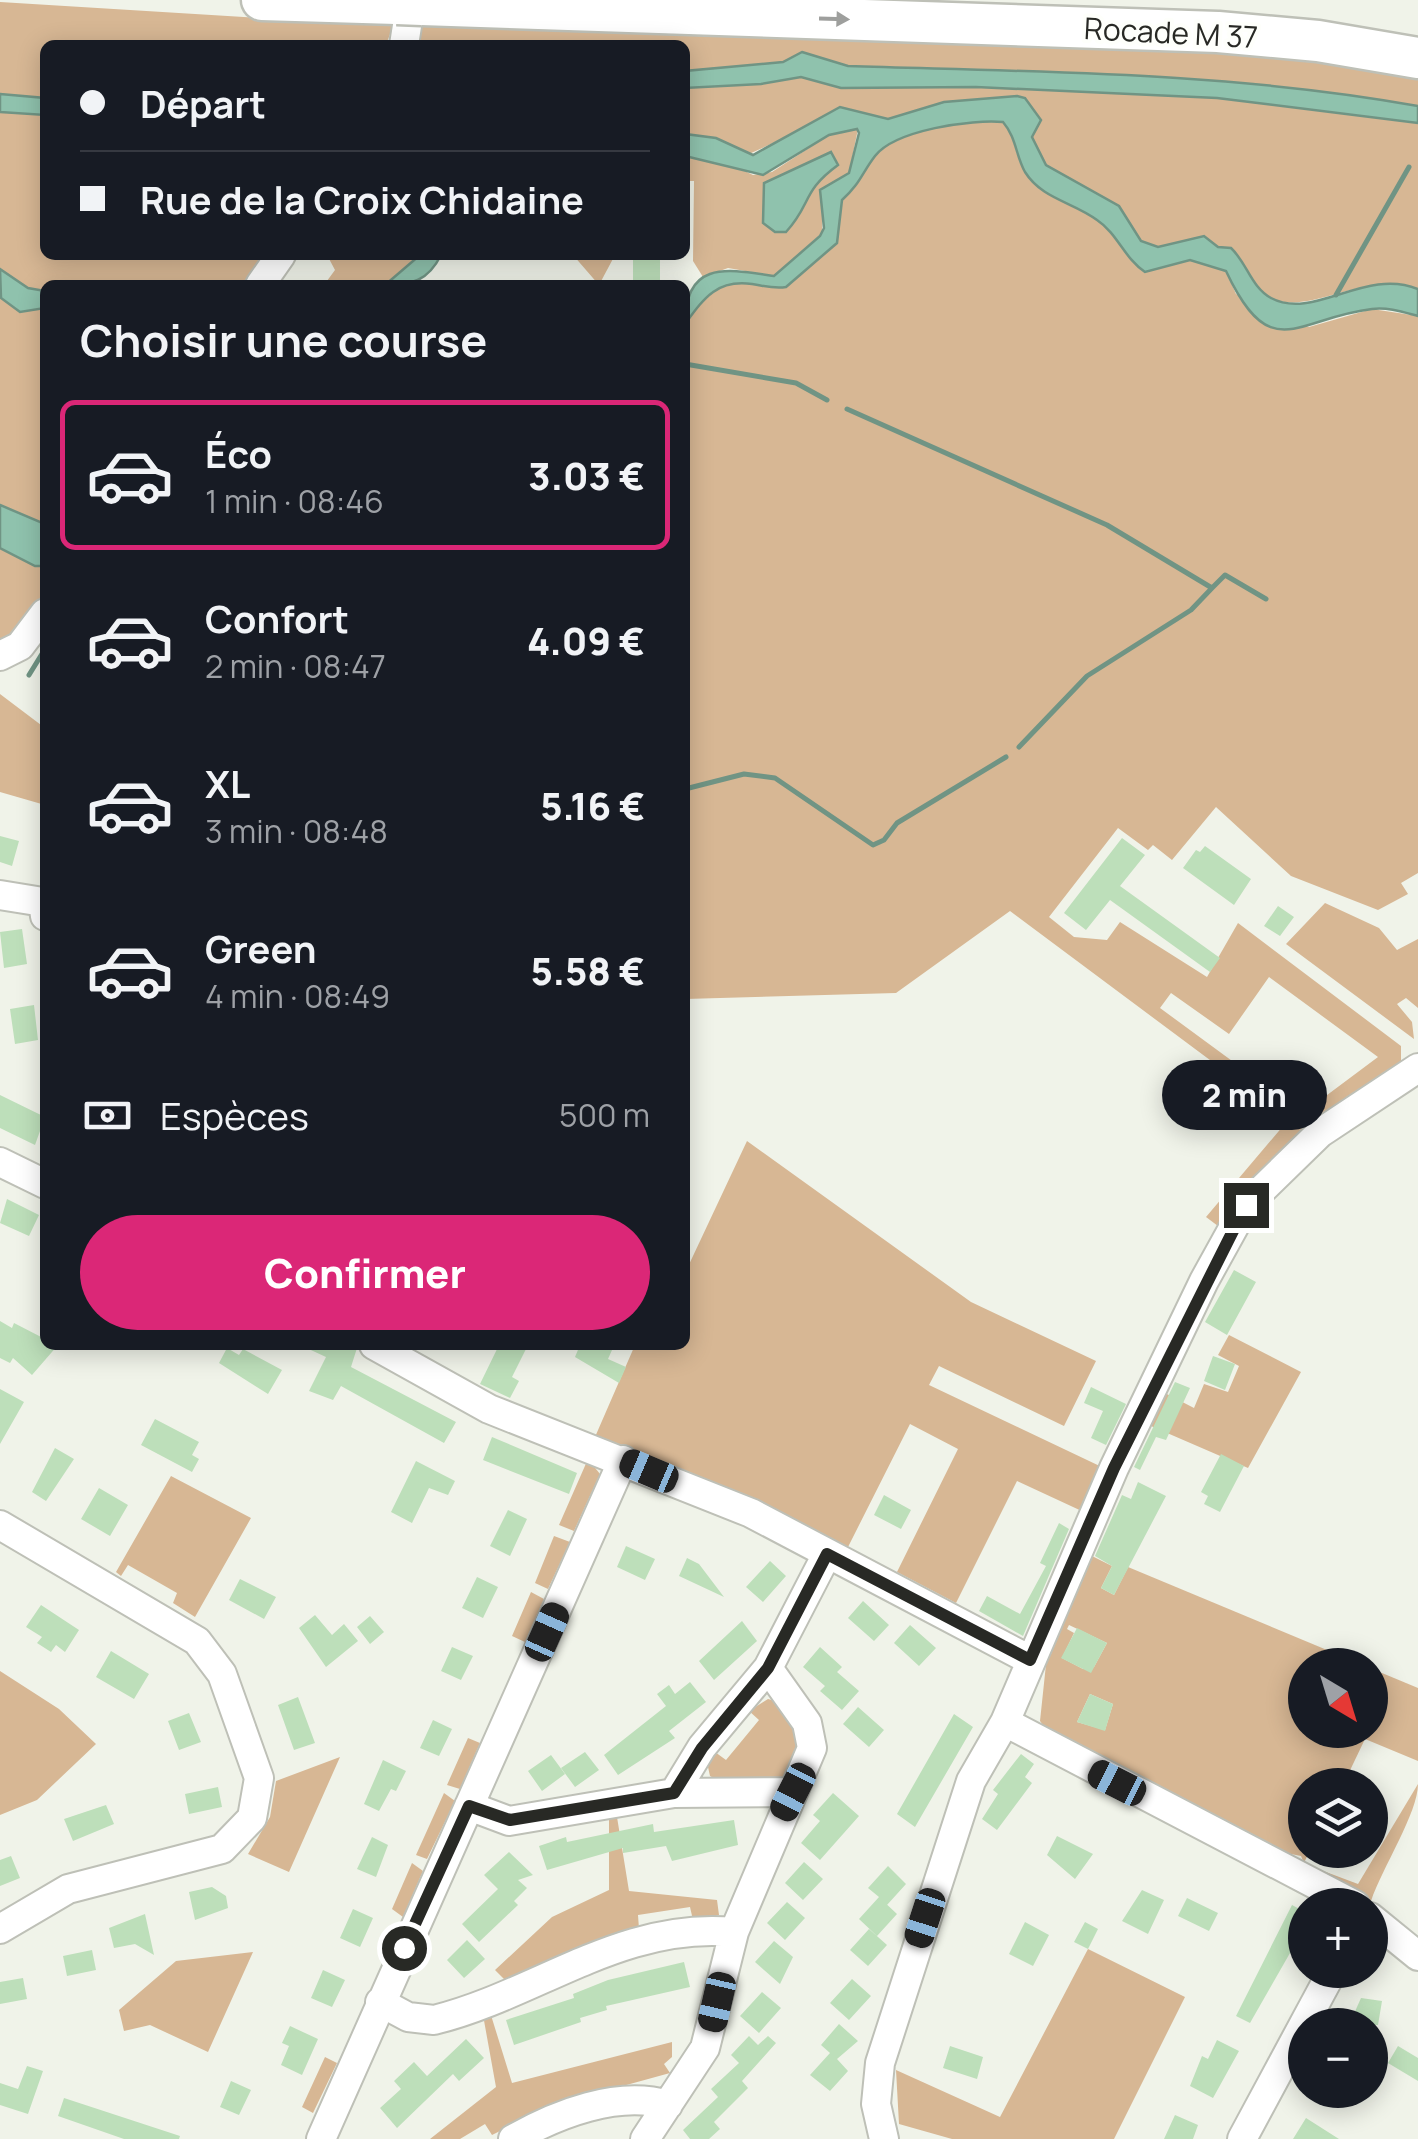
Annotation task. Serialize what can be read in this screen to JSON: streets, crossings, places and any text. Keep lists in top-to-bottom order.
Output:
{
  "streets": {
    "highway": ["Rocade M 37"]
  },
  "north": "bottom right",
  "page": {
    "banner": ["Départ", "Rue de la Croix Chidaine"],
    "heading": "Choisir une course",
    "list": [
      {
        "name": "Éco",
        "note": "1 min · 08:46",
        "value": "3.03 €"
      },
      {
        "name": "Confort",
        "note": "2 min · 08:47",
        "value": "4.09 €"
      },
      {
        "name": "XL",
        "note": "3 min · 08:48",
        "value": "5.16 €"
      },
      {
        "name": "Green",
        "note": "4 min · 08:49",
        "value": "5.58 €"
      }
    ],
    "bubble": "2 min",
    "pay": ["Espèces", "500 m"],
    "buttons": "Confirmer",
    "map_buttons": ["+", "−"]
  }
}
